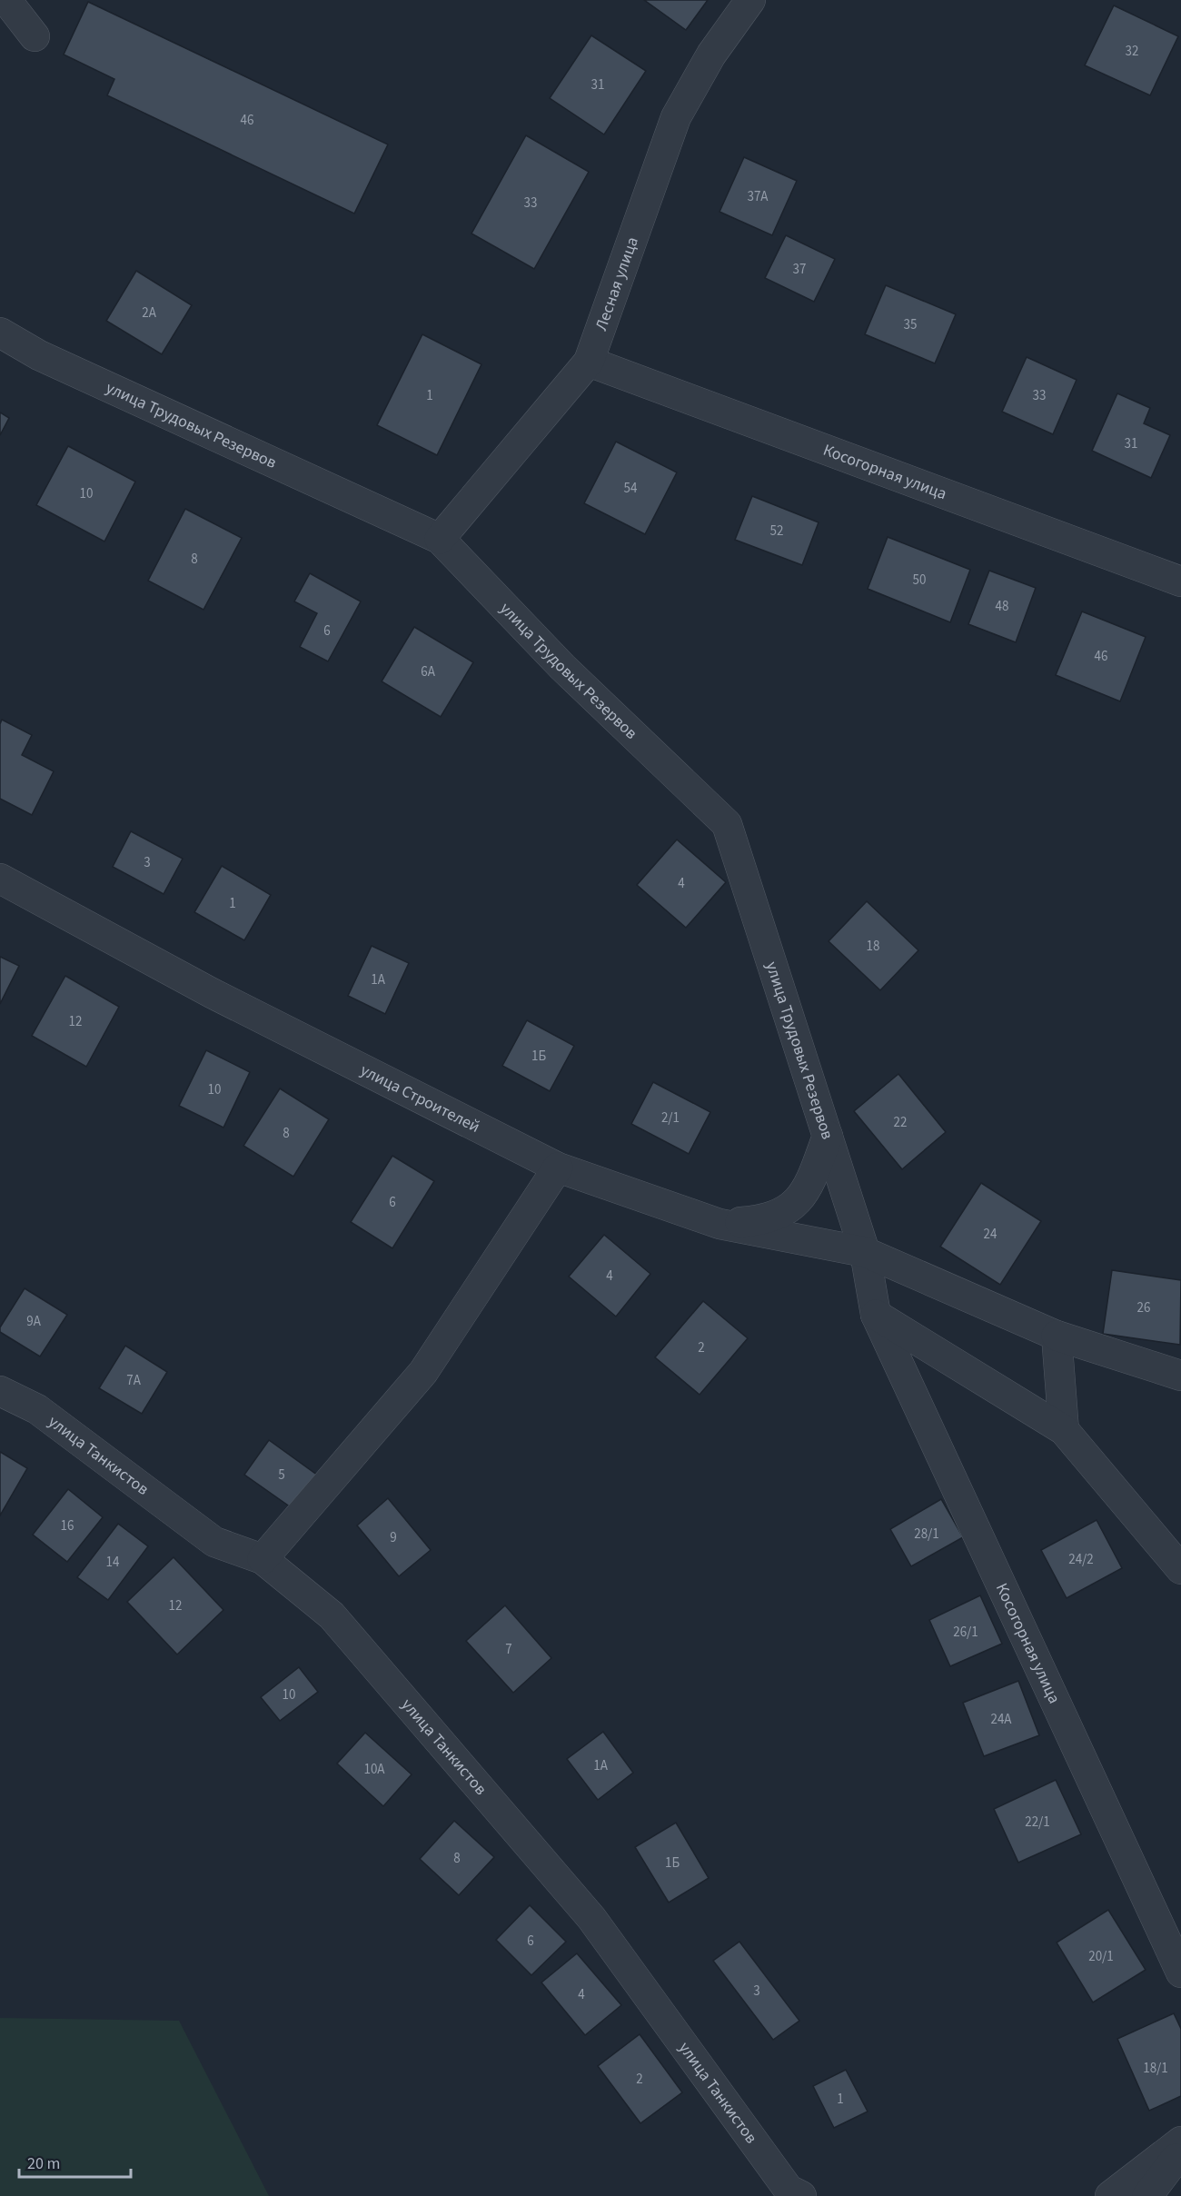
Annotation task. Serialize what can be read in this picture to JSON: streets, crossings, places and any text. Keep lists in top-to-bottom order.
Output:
{
  "streets": {
    "street": [
      "Лесная улица",
      "улица Трудовых Резервов",
      "Косогорная улица",
      "улица Строителей",
      "улица Танкистов"
    ]
  },
  "crossings": [
    ["Лесная улица", "улица Трудовых Резервов"],
    ["Лесная улица", "Косогорная улица"],
    ["улица Трудовых Резервов", "Косогорная улица"],
    ["улица Трудовых Резервов", "улица Строителей"],
    ["Косогорная улица", "улица Строителей"]
  ],
  "house_numbers": [
    "32",
    "31",
    "46",
    "37А",
    "33",
    "37",
    "2А",
    "35",
    "1",
    "33",
    "31",
    "54",
    "10",
    "52",
    "8",
    "50",
    "48",
    "6",
    "46",
    "6А",
    "3",
    "4",
    "1",
    "18",
    "1А",
    "12",
    "1Б",
    "10",
    "2/1",
    "22",
    "8",
    "6",
    "24",
    "4",
    "26",
    "9А",
    "2",
    "7А",
    "5",
    "16",
    "28/1",
    "9",
    "24/2",
    "14",
    "12",
    "26/1",
    "7",
    "10",
    "24А",
    "1А",
    "10А",
    "22/1",
    "8",
    "1Б",
    "6",
    "20/1",
    "3",
    "4",
    "18/1",
    "2",
    "1"
  ],
  "scale_bar": "20 m"
}
